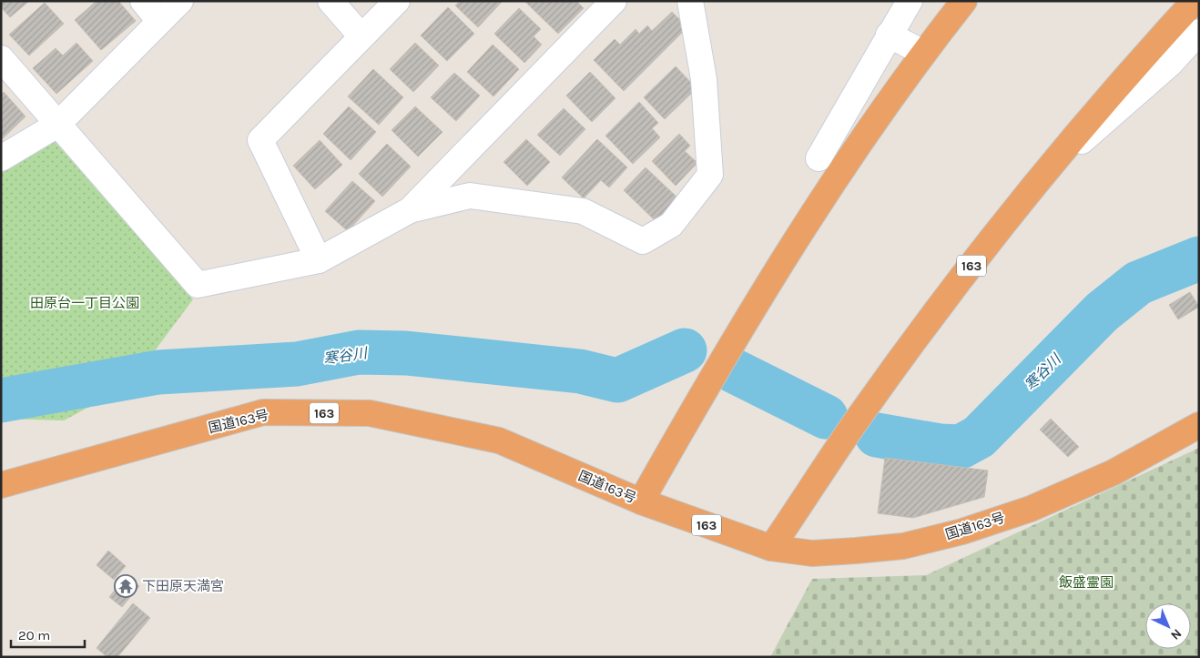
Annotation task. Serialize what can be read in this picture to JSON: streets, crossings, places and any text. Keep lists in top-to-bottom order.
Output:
{
  "streets": {
    "highway": ["163", "国道163号"]
  },
  "crossings": [
    ["163", "国道163号"]
  ],
  "water": ["寒谷川"],
  "parks": ["田原台一丁目公園", "飯盛霊園"],
  "places": {
    "temple": ["下田原天満宮"]
  },
  "scale_bar": "20 m",
  "north": "bottom right"
}
